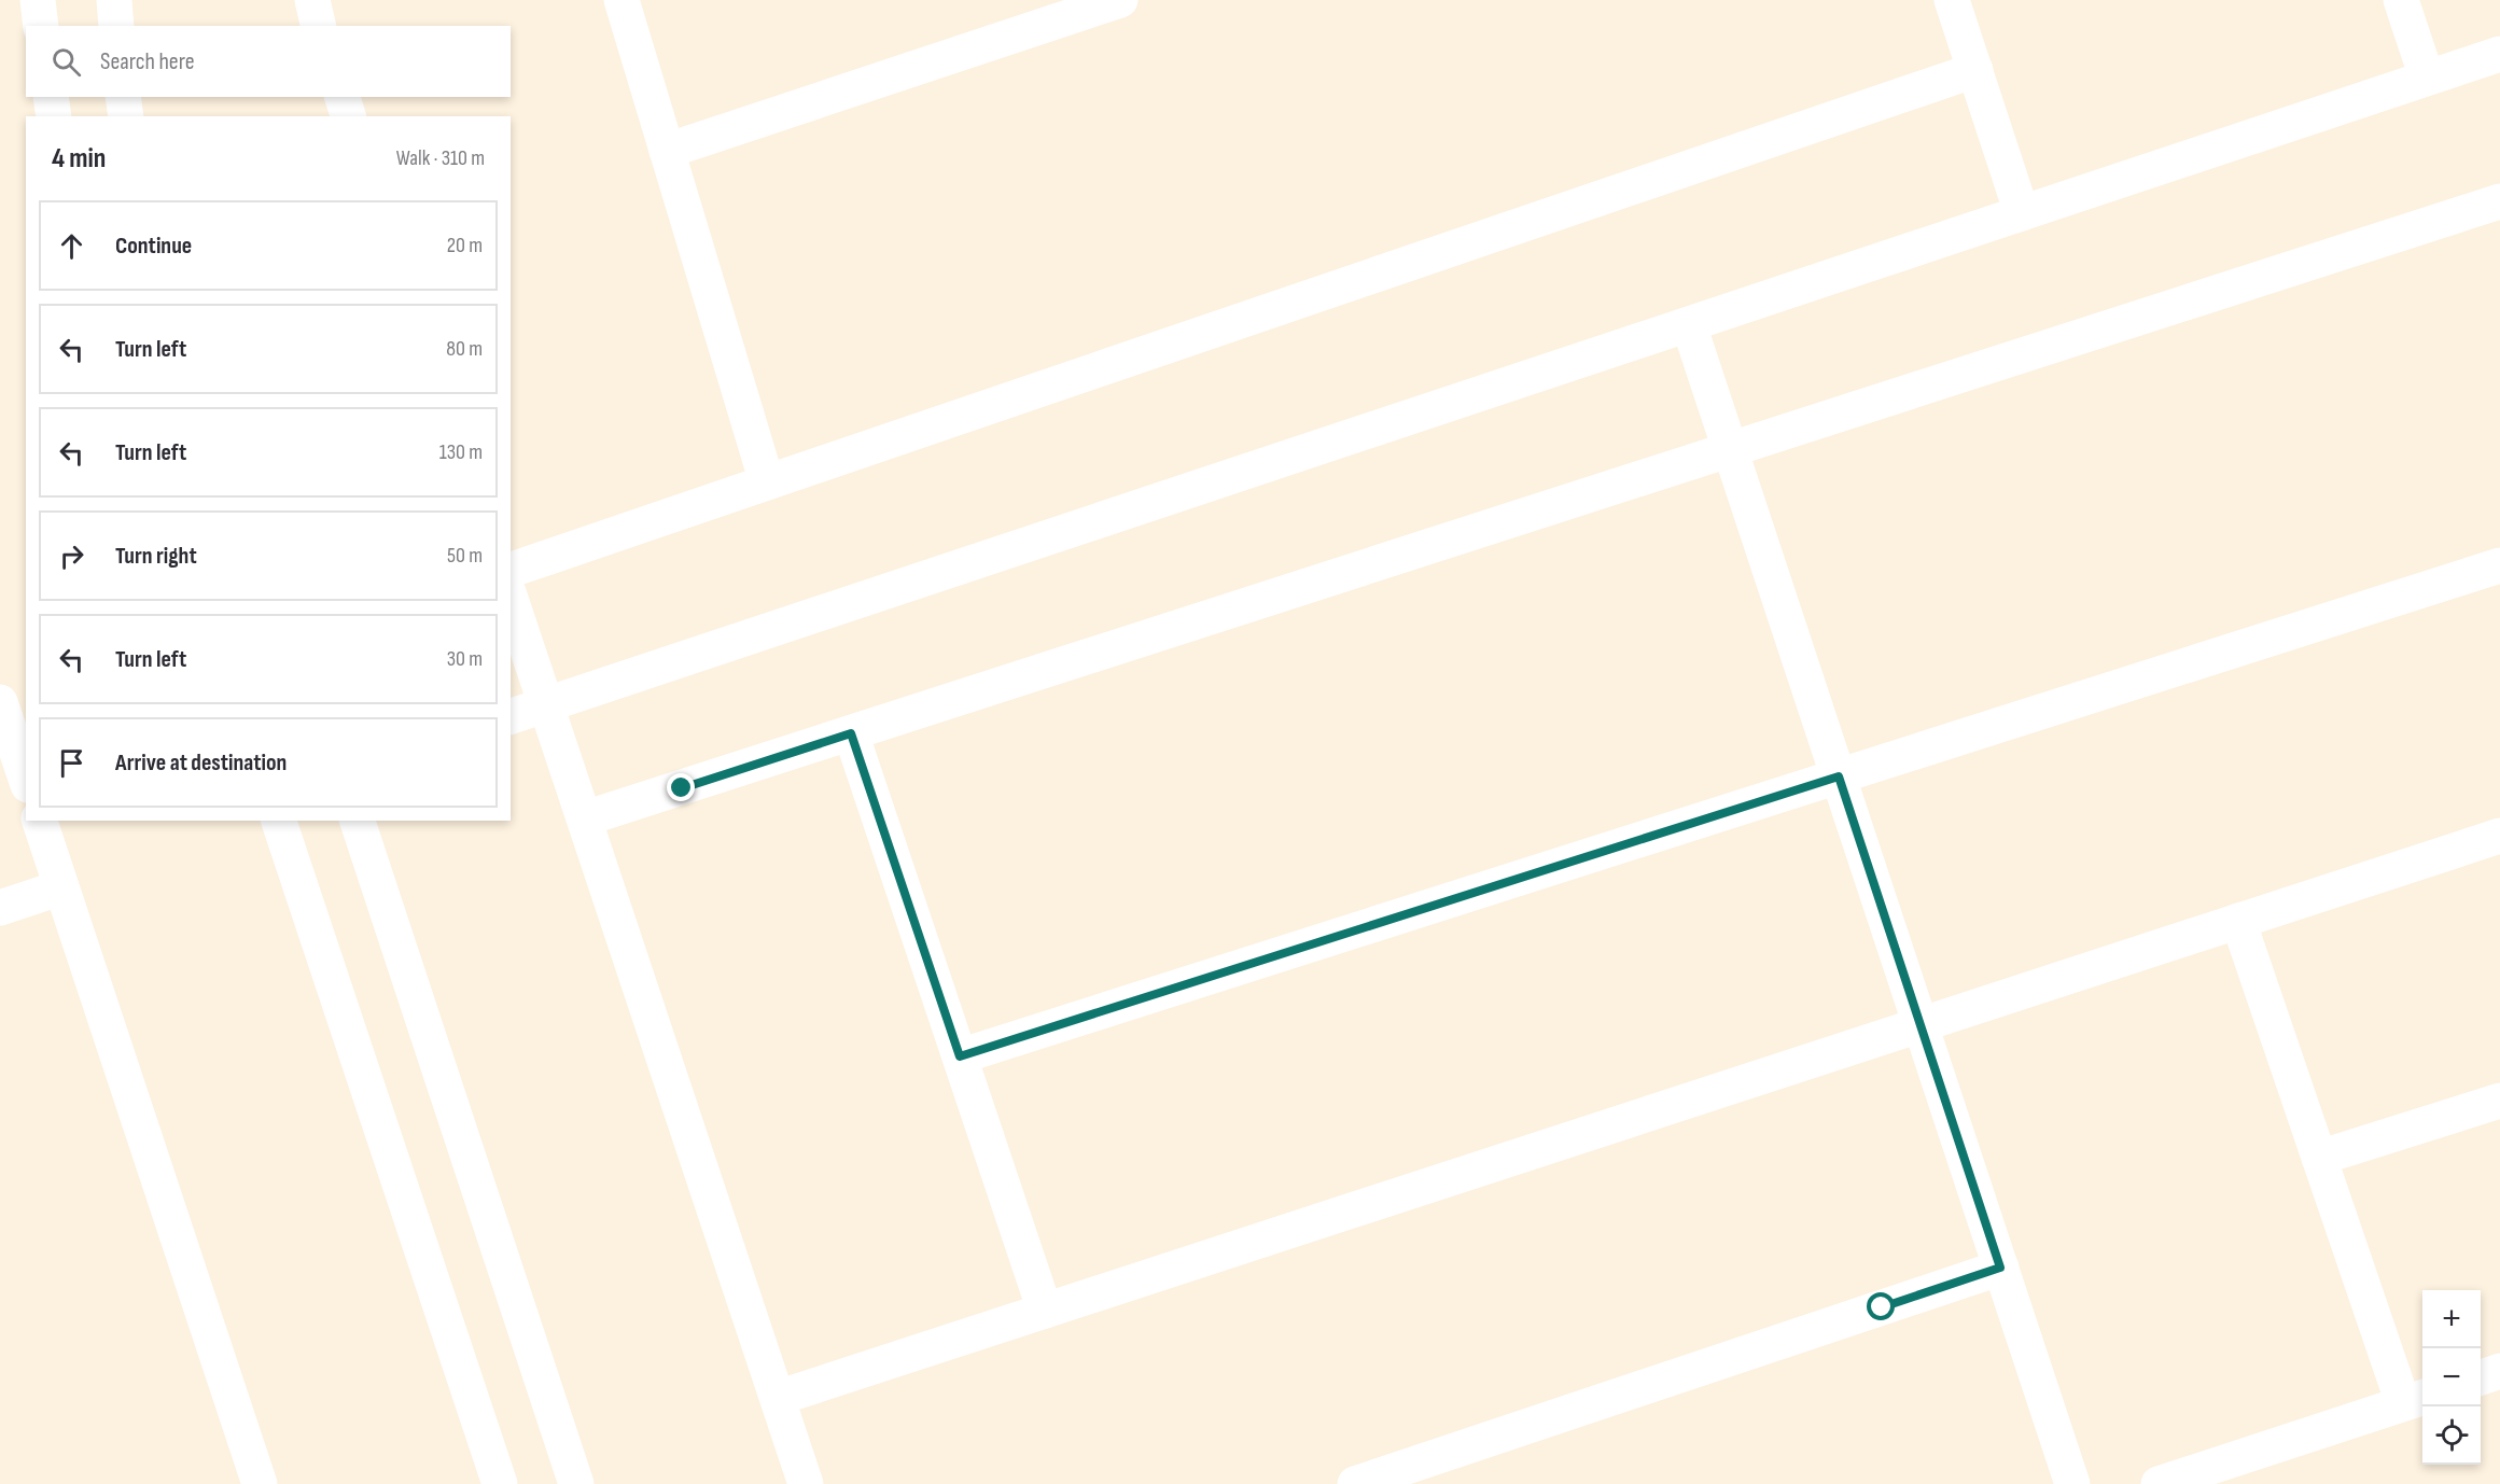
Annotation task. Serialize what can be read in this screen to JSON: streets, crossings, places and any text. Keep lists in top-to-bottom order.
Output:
{
  "page": {
    "search": "Search here",
    "heading": ["4 min", "Walk · 310 m"],
    "list": [
      ["Continue", "20 m"],
      ["Turn left", "80 m"],
      ["Turn left", "130 m"],
      ["Turn right", "50 m"],
      ["Turn left", "30 m"],
      "Arrive at destination"
    ],
    "map_buttons": ["+", "−"]
  }
}
